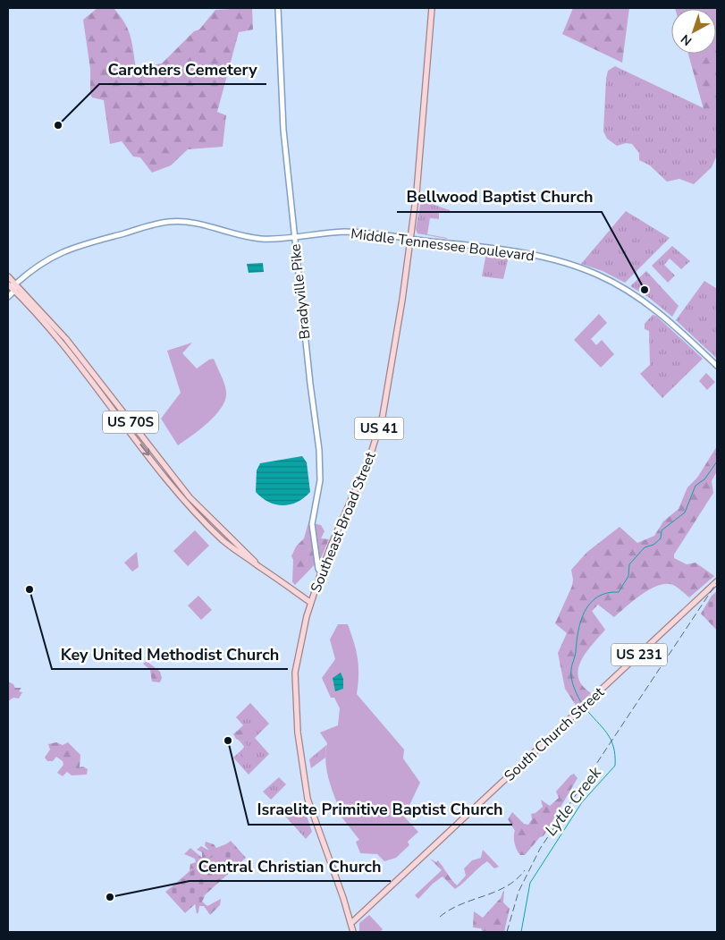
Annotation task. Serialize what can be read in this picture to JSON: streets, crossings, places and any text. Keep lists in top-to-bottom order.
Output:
{
  "streets": {
    "main road": [
      "Middle Tennessee Boulevard",
      "Bradyville Pike",
      "US 70S",
      "US 41",
      "Southeast Broad Street",
      "US 231",
      "South Church Street"
    ]
  },
  "crossings": [
    ["Middle Tennessee Boulevard", "Bradyville Pike"],
    ["Middle Tennessee Boulevard", "US 70S"],
    ["Middle Tennessee Boulevard", "Southeast Broad Street"],
    ["Bradyville Pike", "Southeast Broad Street"],
    ["US 70S", "Southeast Broad Street"],
    ["US 41", "Southeast Broad Street"],
    ["US 41", "South Church Street"],
    ["Southeast Broad Street", "South Church Street"]
  ],
  "water": ["Lytle Creek"],
  "places": [
    "Carothers Cemetery",
    "Bellwood Baptist Church",
    "Key United Methodist Church",
    "Israelite Primitive Baptist Church",
    "Central Christian Church"
  ],
  "north": "bottom left"
}
